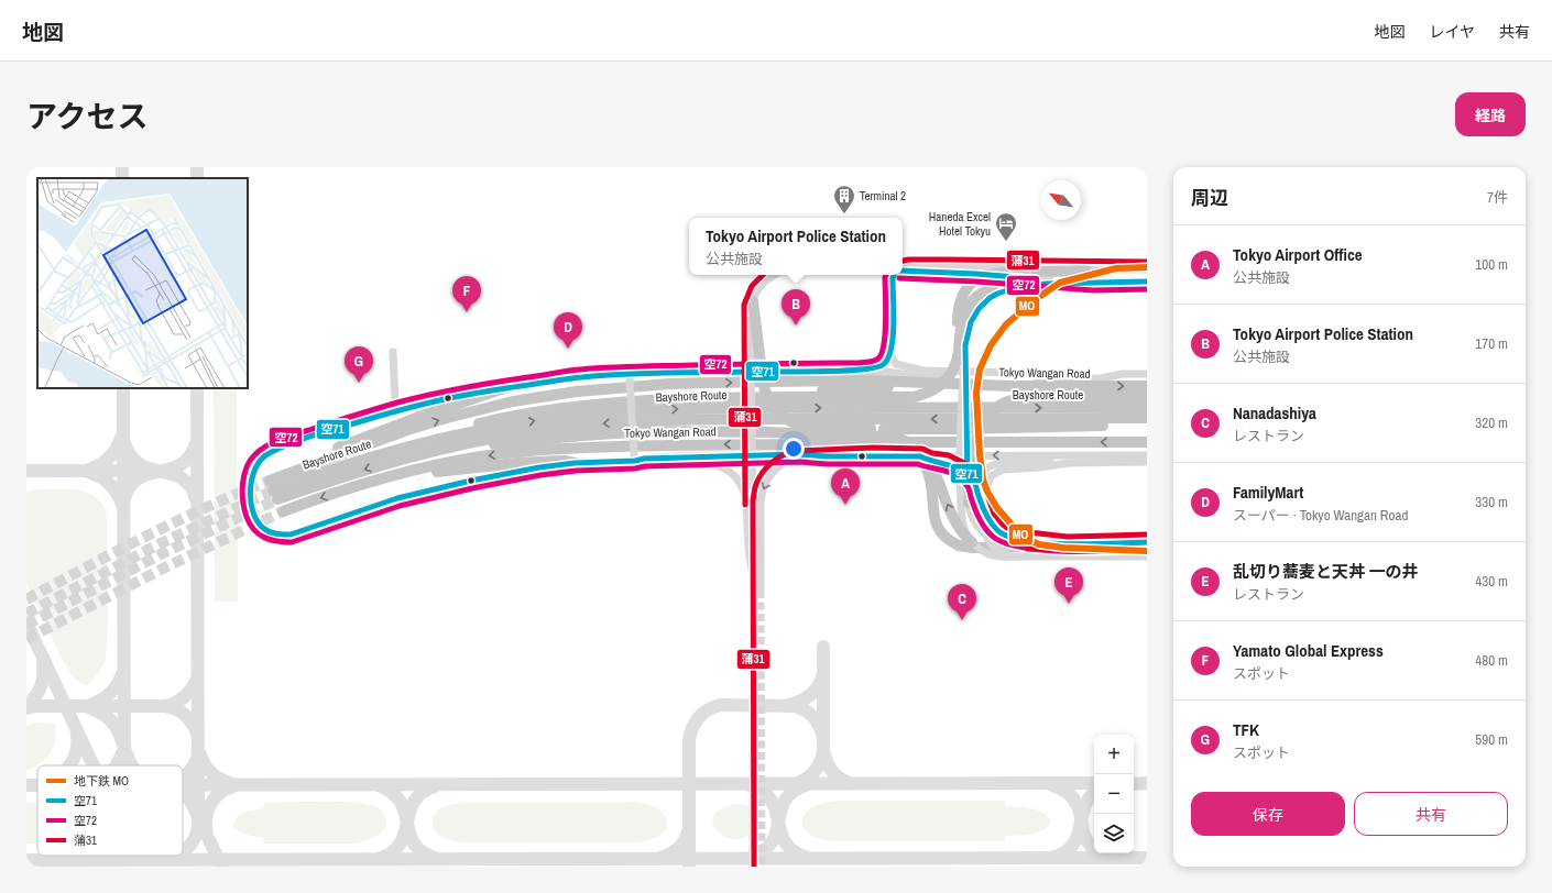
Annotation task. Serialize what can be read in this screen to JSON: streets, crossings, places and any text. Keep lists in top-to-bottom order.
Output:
{
  "streets": {
    "highway": ["Tokyo Wangan Road", "Bayshore Route"]
  },
  "crossings": [
    ["Tokyo Wangan Road", "Bayshore Route"]
  ],
  "places": {
    "building": ["Terminal 2"],
    "hotel": ["Haneda Excel Hotel Tokyu"]
  },
  "lines": [
    "transit line 蒲31",
    "metro line MO",
    "transit line 空71",
    "transit line 空72"
  ],
  "legend": [
    "地下鉄 MO",
    "空71",
    "空72",
    "蒲31"
  ],
  "north": "top left",
  "page": {
    "header": "地図",
    "nav": ["地図", "レイヤ", "共有"],
    "title": "アクセス",
    "buttons": [
      "経路",
      ["保存", "共有"]
    ],
    "heading": ["周辺", "7件"],
    "popup": ["Tokyo Airport Police Station", "公共施設"],
    "list": [
      {
        "mark": "A",
        "name": "Tokyo Airport Office",
        "note": "公共施設",
        "value": "100 m"
      },
      {
        "mark": "B",
        "name": "Tokyo Airport Police Station",
        "note": "公共施設",
        "value": "170 m"
      },
      {
        "mark": "C",
        "name": "Nanadashiya",
        "note": "レストラン",
        "value": "320 m"
      },
      {
        "mark": "D",
        "name": "FamilyMart",
        "note": "スーパー · Tokyo Wangan Road",
        "value": "330 m"
      },
      {
        "mark": "E",
        "name": "乱切り蕎麦と天丼 一の井",
        "note": "レストラン",
        "value": "430 m"
      },
      {
        "mark": "F",
        "name": "Yamato Global Express",
        "note": "スポット",
        "value": "480 m"
      },
      {
        "mark": "G",
        "name": "TFK",
        "note": "スポット",
        "value": "590 m"
      }
    ],
    "pins": [
      "F",
      "B",
      "D",
      "G",
      "A",
      "E",
      "C"
    ],
    "map_buttons": ["+", "−"]
  }
}
